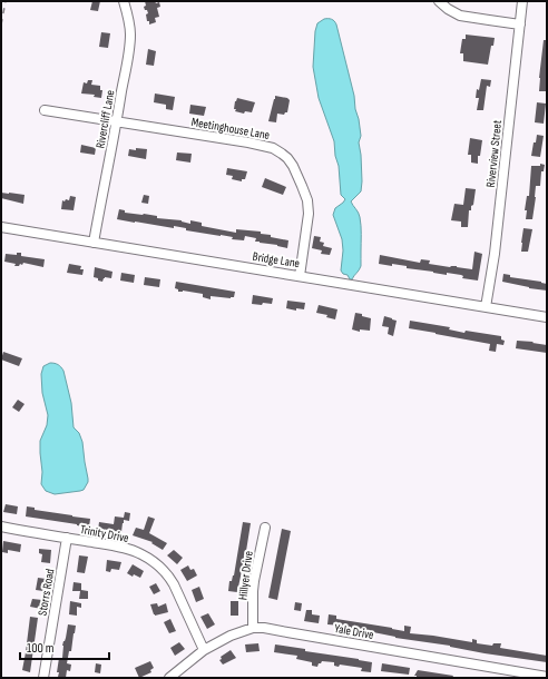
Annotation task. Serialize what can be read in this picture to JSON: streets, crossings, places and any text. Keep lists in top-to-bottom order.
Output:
{
  "streets": {
    "street": [
      "Rivercliff Lane",
      "Meetinghouse Lane",
      "Riverview Street",
      "Bridge Lane",
      "Trinity Drive",
      "Hillyer Drive",
      "Storrs Road",
      "Yale Drive"
    ]
  },
  "crossings": [
    ["Rivercliff Lane", "Meetinghouse Lane"],
    ["Rivercliff Lane", "Bridge Lane"],
    ["Meetinghouse Lane", "Bridge Lane"],
    ["Riverview Street", "Bridge Lane"],
    ["Trinity Drive", "Storrs Road"],
    ["Trinity Drive", "Yale Drive"],
    ["Hillyer Drive", "Yale Drive"]
  ],
  "scale_bar": "100 m"
}
